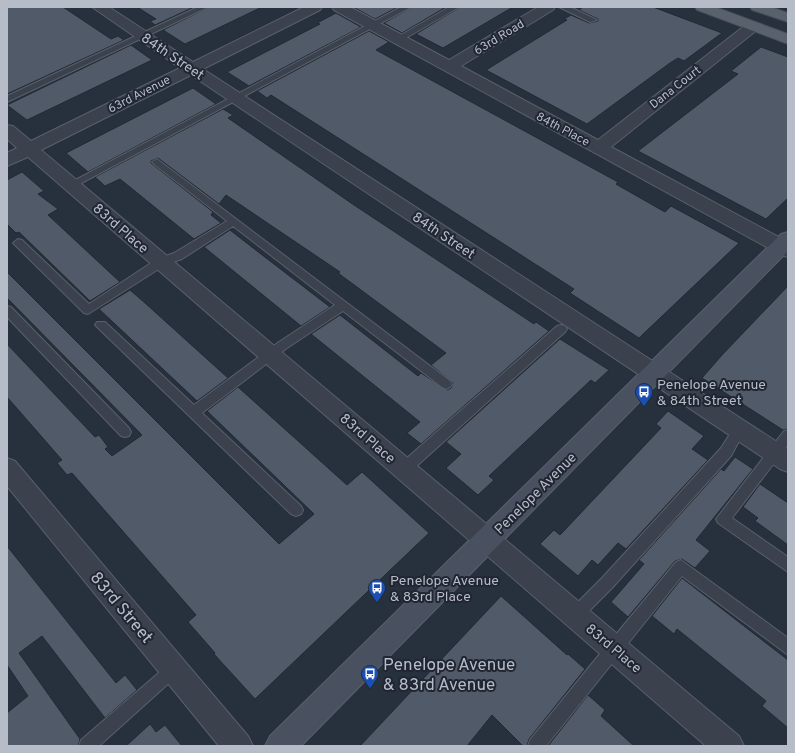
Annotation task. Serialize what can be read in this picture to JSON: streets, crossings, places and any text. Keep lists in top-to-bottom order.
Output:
{
  "streets": {
    "street": [
      "63rd Road",
      "84th Street",
      "Dana Court",
      "63rd Avenue",
      "84th Place",
      "83rd Place",
      "Penelope Avenue",
      "83rd Street"
    ]
  },
  "crossings": [
    ["63rd Road", "84th Place"],
    ["84th Street", "63rd Avenue"],
    ["84th Street", "Penelope Avenue"],
    ["Dana Court", "84th Place"],
    ["63rd Avenue", "83rd Place"],
    ["84th Place", "Penelope Avenue"],
    ["83rd Place", "Penelope Avenue"]
  ],
  "places": {
    "bus stop": ["Penelope Avenue & 84th Street", "Penelope Avenue & 83rd Place", "Penelope Avenue & 83rd Avenue"]
  }
}
